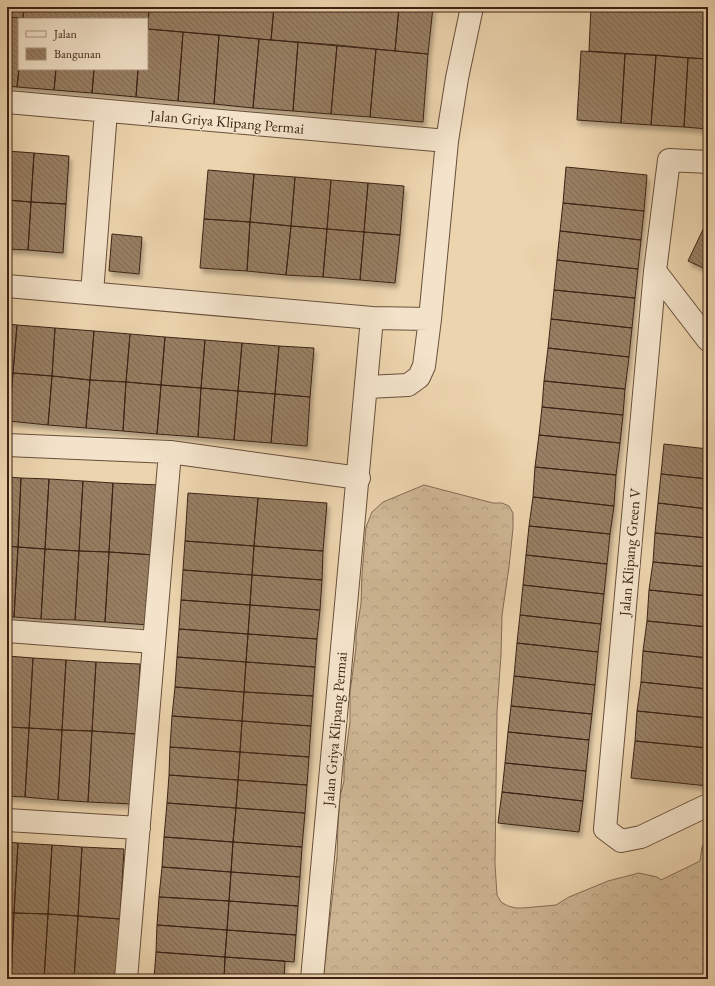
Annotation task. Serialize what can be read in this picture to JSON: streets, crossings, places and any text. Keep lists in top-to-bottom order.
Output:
{
  "streets": {
    "street": ["Jalan Griya Klipang Permai", "Jalan Klipang Green V"]
  },
  "legend": ["Jalan", "Bangunan"]
}
